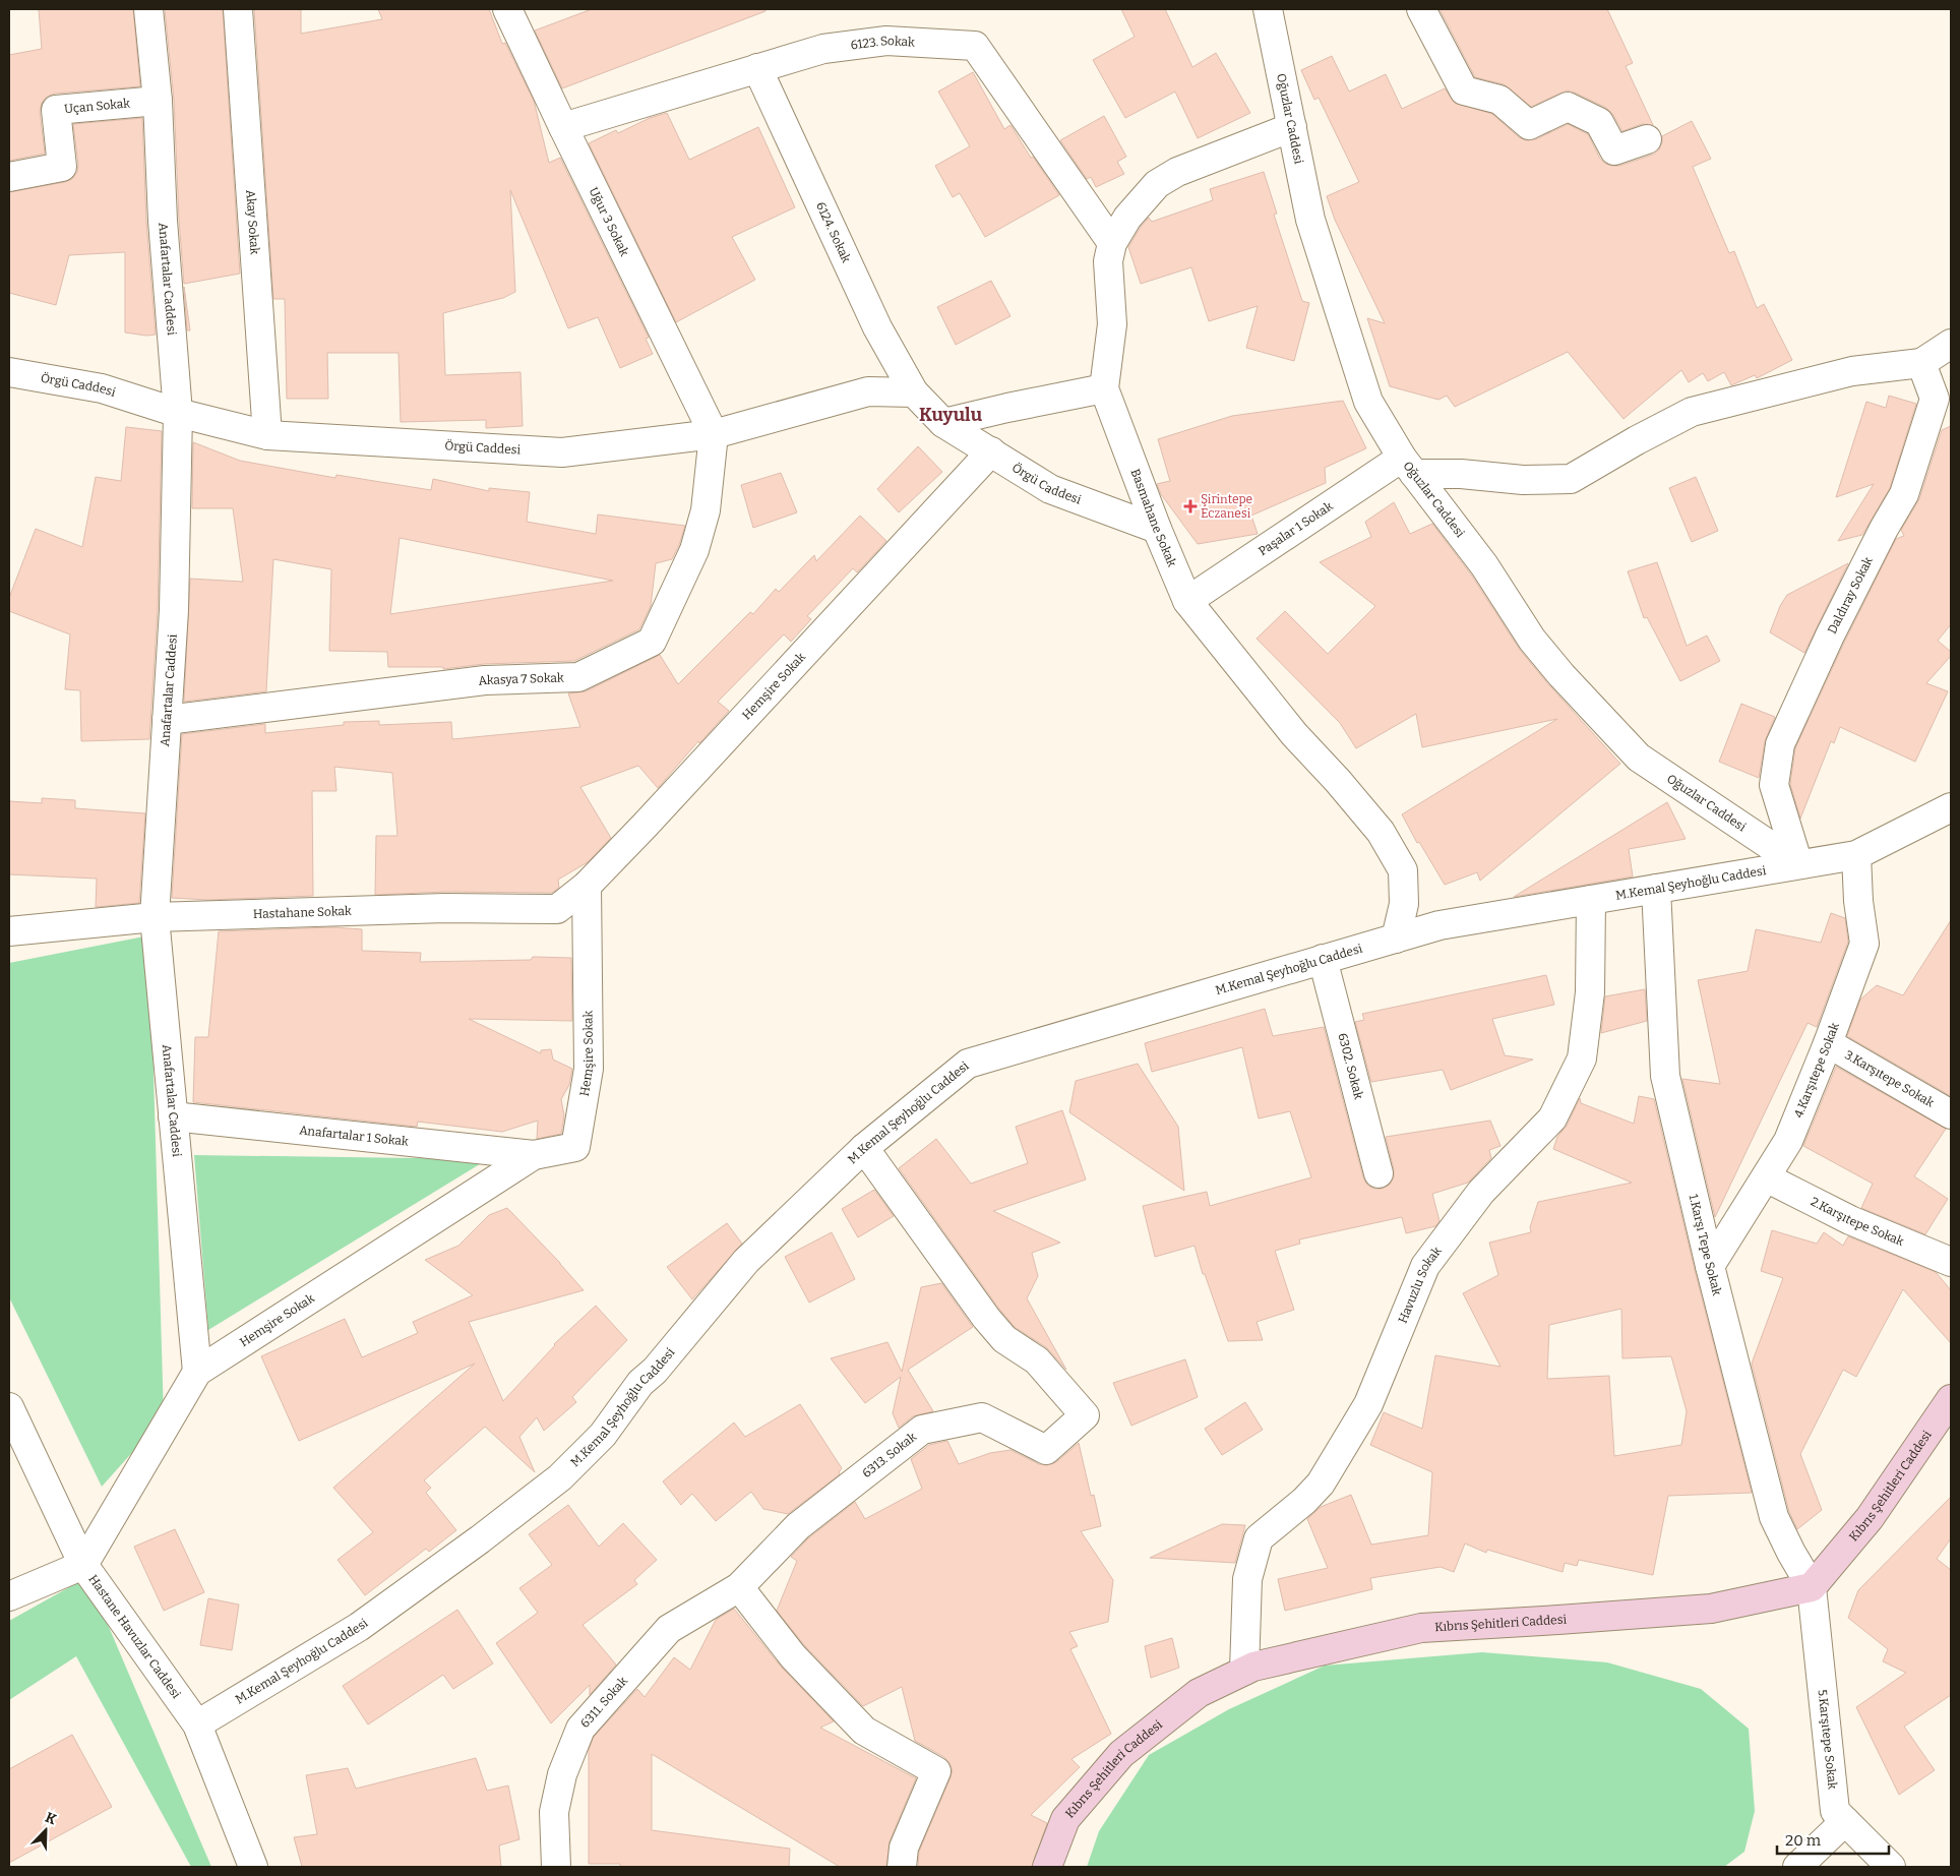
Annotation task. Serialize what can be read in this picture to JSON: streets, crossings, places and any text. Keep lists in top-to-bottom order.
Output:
{
  "streets": {
    "street": [
      "6123. Sokak",
      "Uçan Sokak",
      "Oğuzlar Caddesi",
      "Akay Sokak",
      "Uğur 3 Sokak",
      "6124. Sokak",
      "Anafartalar Caddesi",
      "Örgü Caddesi",
      "Basmahane Sokak",
      "Paşalar 1 Sokak",
      "Daldıray Sokak",
      "Akasya 7 Sokak",
      "Hemşire Sokak",
      "M.Kemal Şeyhoğlu Caddesi",
      "Hastahane Sokak",
      "6302. Sokak",
      "4.Karşıtepe Sokak",
      "3.Karşıtepe Sokak",
      "Anafartalar 1 Sokak",
      "2.Karşıtepe Sokak",
      "1.Karşı Tepe Sokak",
      "Havuzlu Sokak",
      "6313. Sokak",
      "Kıbrıs Şehitleri Caddesi",
      "Hastane Havuzlar Caddesi",
      "6311. Sokak",
      "5.Karşıtepe Sokak"
    ]
  },
  "crossings": [
    ["6123. Sokak", "Uğur 3 Sokak"],
    ["6123. Sokak", "6124. Sokak"],
    ["6123. Sokak", "Basmahane Sokak"],
    ["Uçan Sokak", "Anafartalar Caddesi"],
    ["Oğuzlar Caddesi", "Basmahane Sokak"],
    ["Oğuzlar Caddesi", "Paşalar 1 Sokak"],
    ["Oğuzlar Caddesi", "Daldıray Sokak"],
    ["Oğuzlar Caddesi", "M.Kemal Şeyhoğlu Caddesi"],
    ["Akay Sokak", "Örgü Caddesi"],
    ["Uğur 3 Sokak", "Örgü Caddesi"],
    ["Uğur 3 Sokak", "Akasya 7 Sokak"],
    ["6124. Sokak", "Örgü Caddesi"],
    ["Anafartalar Caddesi", "Örgü Caddesi"],
    ["Anafartalar Caddesi", "Akasya 7 Sokak"],
    ["Anafartalar Caddesi", "Hemşire Sokak"],
    ["Anafartalar Caddesi", "Hastahane Sokak"],
    ["Anafartalar Caddesi", "Anafartalar 1 Sokak"],
    ["Örgü Caddesi", "Basmahane Sokak"],
    ["Örgü Caddesi", "Akasya 7 Sokak"],
    ["Örgü Caddesi", "Hemşire Sokak"],
    ["Basmahane Sokak", "Paşalar 1 Sokak"],
    ["Basmahane Sokak", "M.Kemal Şeyhoğlu Caddesi"],
    ["Daldıray Sokak", "M.Kemal Şeyhoğlu Caddesi"],
    ["Hemşire Sokak", "Hastahane Sokak"],
    ["Hemşire Sokak", "Anafartalar 1 Sokak"],
    ["Hemşire Sokak", "Hastane Havuzlar Caddesi"],
    ["M.Kemal Şeyhoğlu Caddesi", "6302. Sokak"],
    ["M.Kemal Şeyhoğlu Caddesi", "4.Karşıtepe Sokak"],
    ["M.Kemal Şeyhoğlu Caddesi", "1.Karşı Tepe Sokak"],
    ["M.Kemal Şeyhoğlu Caddesi", "Havuzlu Sokak"],
    ["M.Kemal Şeyhoğlu Caddesi", "6313. Sokak"],
    ["M.Kemal Şeyhoğlu Caddesi", "Hastane Havuzlar Caddesi"],
    ["4.Karşıtepe Sokak", "3.Karşıtepe Sokak"],
    ["4.Karşıtepe Sokak", "2.Karşıtepe Sokak"],
    ["4.Karşıtepe Sokak", "1.Karşı Tepe Sokak"],
    ["1.Karşı Tepe Sokak", "Kıbrıs Şehitleri Caddesi"],
    ["1.Karşı Tepe Sokak", "5.Karşıtepe Sokak"],
    ["Havuzlu Sokak", "Kıbrıs Şehitleri Caddesi"],
    ["6313. Sokak", "6311. Sokak"],
    ["Kıbrıs Şehitleri Caddesi", "5.Karşıtepe Sokak"]
  ],
  "districts": ["Kuyulu"],
  "places": {
    "health": ["Şirintepe Eczanesi"]
  },
  "scale_bar": "20 m",
  "north": "top right"
}
